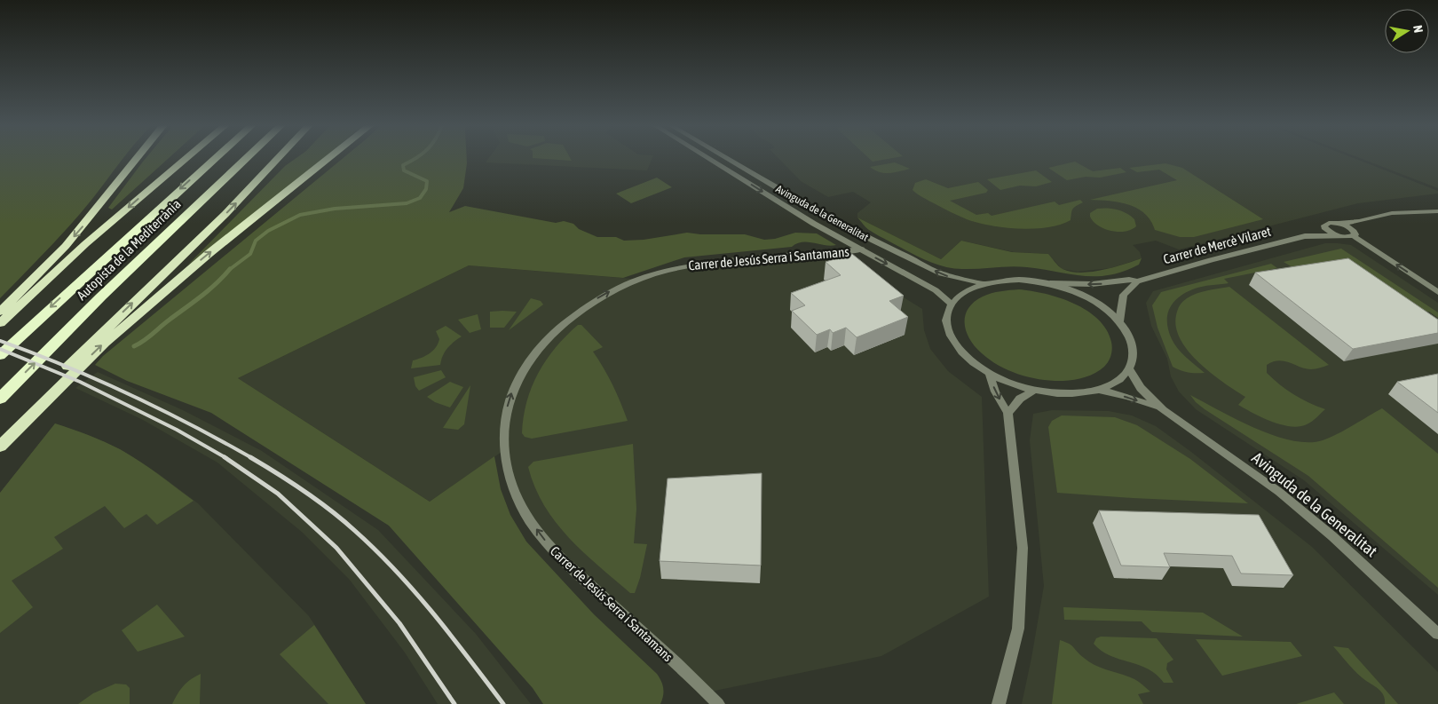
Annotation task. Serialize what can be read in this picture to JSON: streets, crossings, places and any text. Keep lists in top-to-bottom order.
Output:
{
  "streets": {
    "highway": ["Autopista de la Mediterrània"],
    "street": ["Avinguda de la Generalitat", "Carrer de Mercè Vilaret", "Carrer de Jesús Serra i Santamans"]
  },
  "crossings": [
    ["Avinguda de la Generalitat", "Carrer de Mercè Vilaret"],
    ["Avinguda de la Generalitat", "Carrer de Jesús Serra i Santamans"]
  ],
  "north": "right"
}
